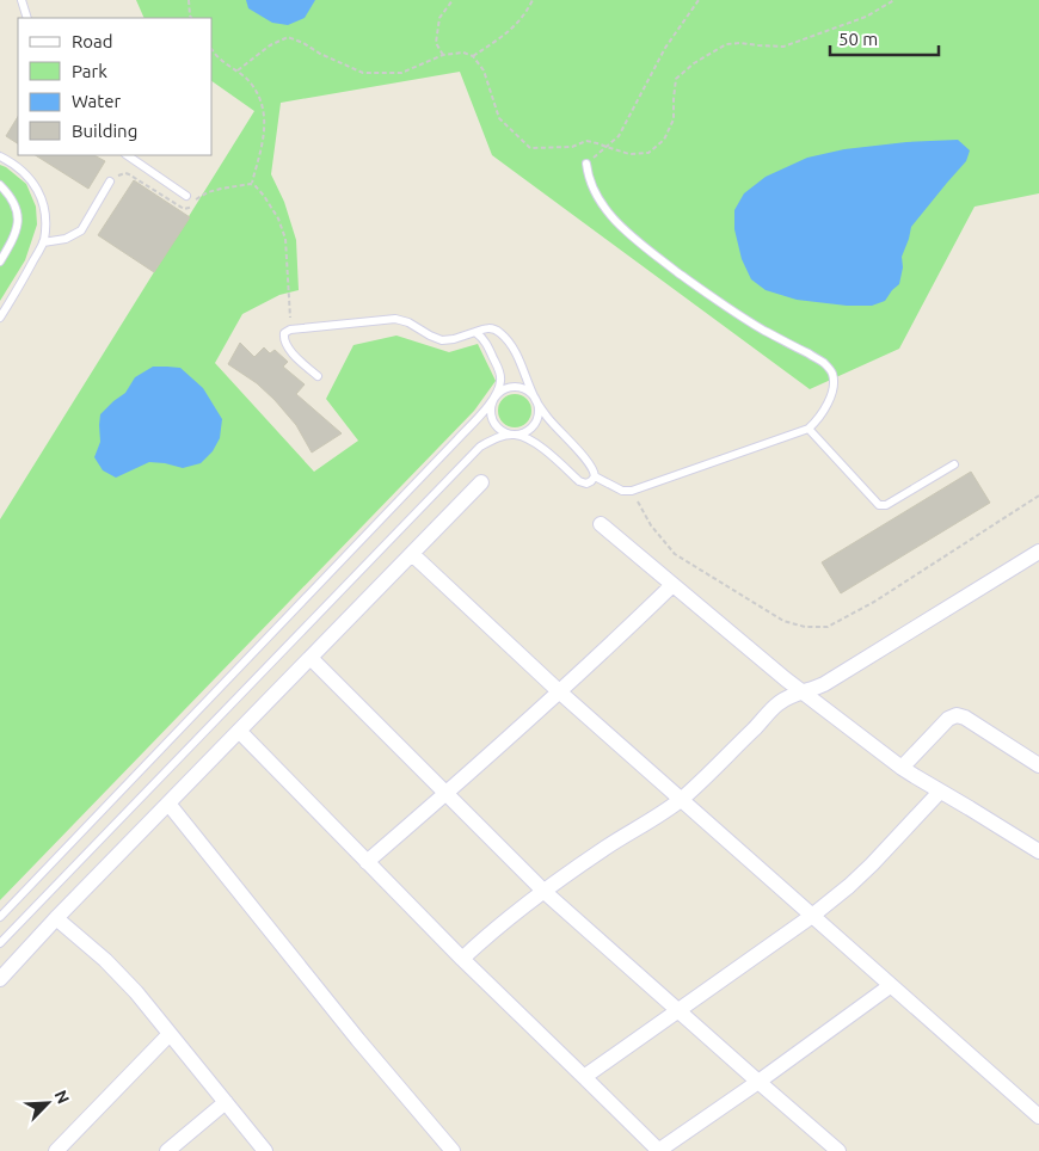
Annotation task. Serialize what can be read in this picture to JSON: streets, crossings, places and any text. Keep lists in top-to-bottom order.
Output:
{
  "legend": [
    "Road",
    "Park",
    "Water",
    "Building"
  ],
  "scale_bar": "50 m",
  "north": "top right"
}
